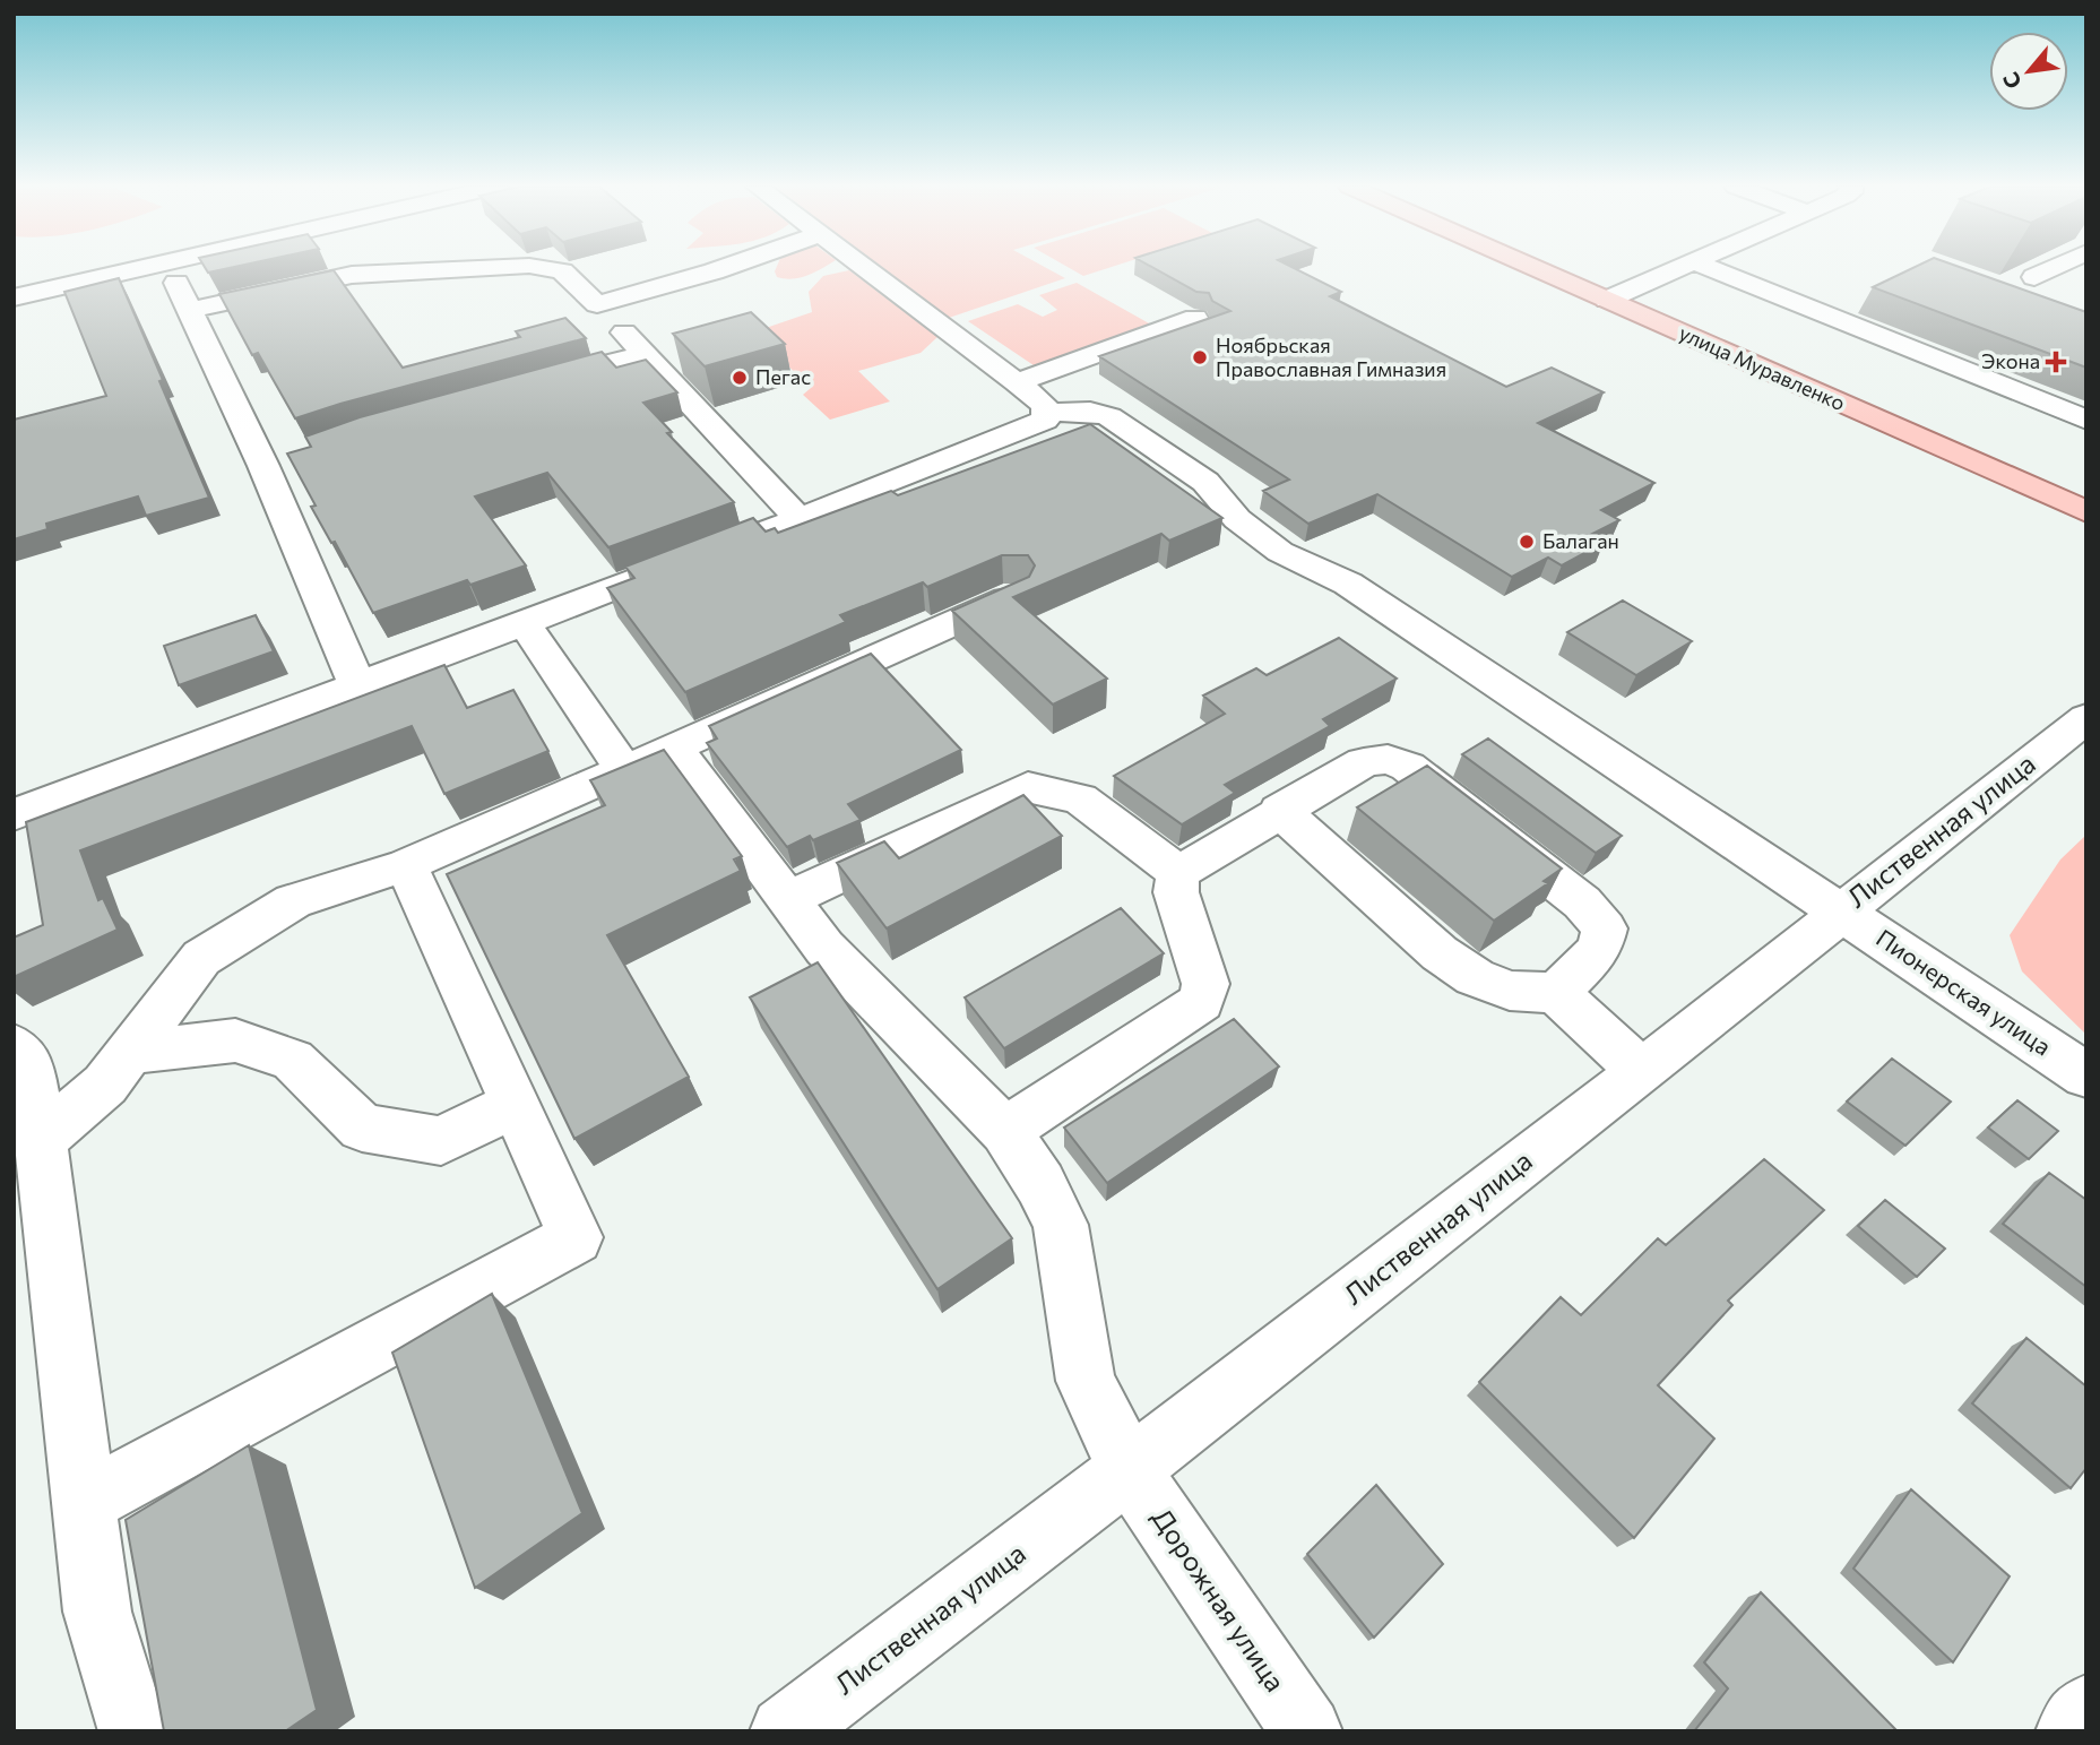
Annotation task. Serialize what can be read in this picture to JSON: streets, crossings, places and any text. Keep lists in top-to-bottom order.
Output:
{
  "streets": {
    "main road": ["улица Муравленко"],
    "street": ["Лиственная улица", "Пионерская улица", "Дорожная улица"]
  },
  "crossings": [
    ["Лиственная улица", "Пионерская улица"],
    ["Лиственная улица", "Дорожная улица"]
  ],
  "places": {
    "other": ["Ноябрьская Православная Гимназия", "Пегас", "Балаган"],
    "health": ["Экона"]
  },
  "north": "bottom left"
}
